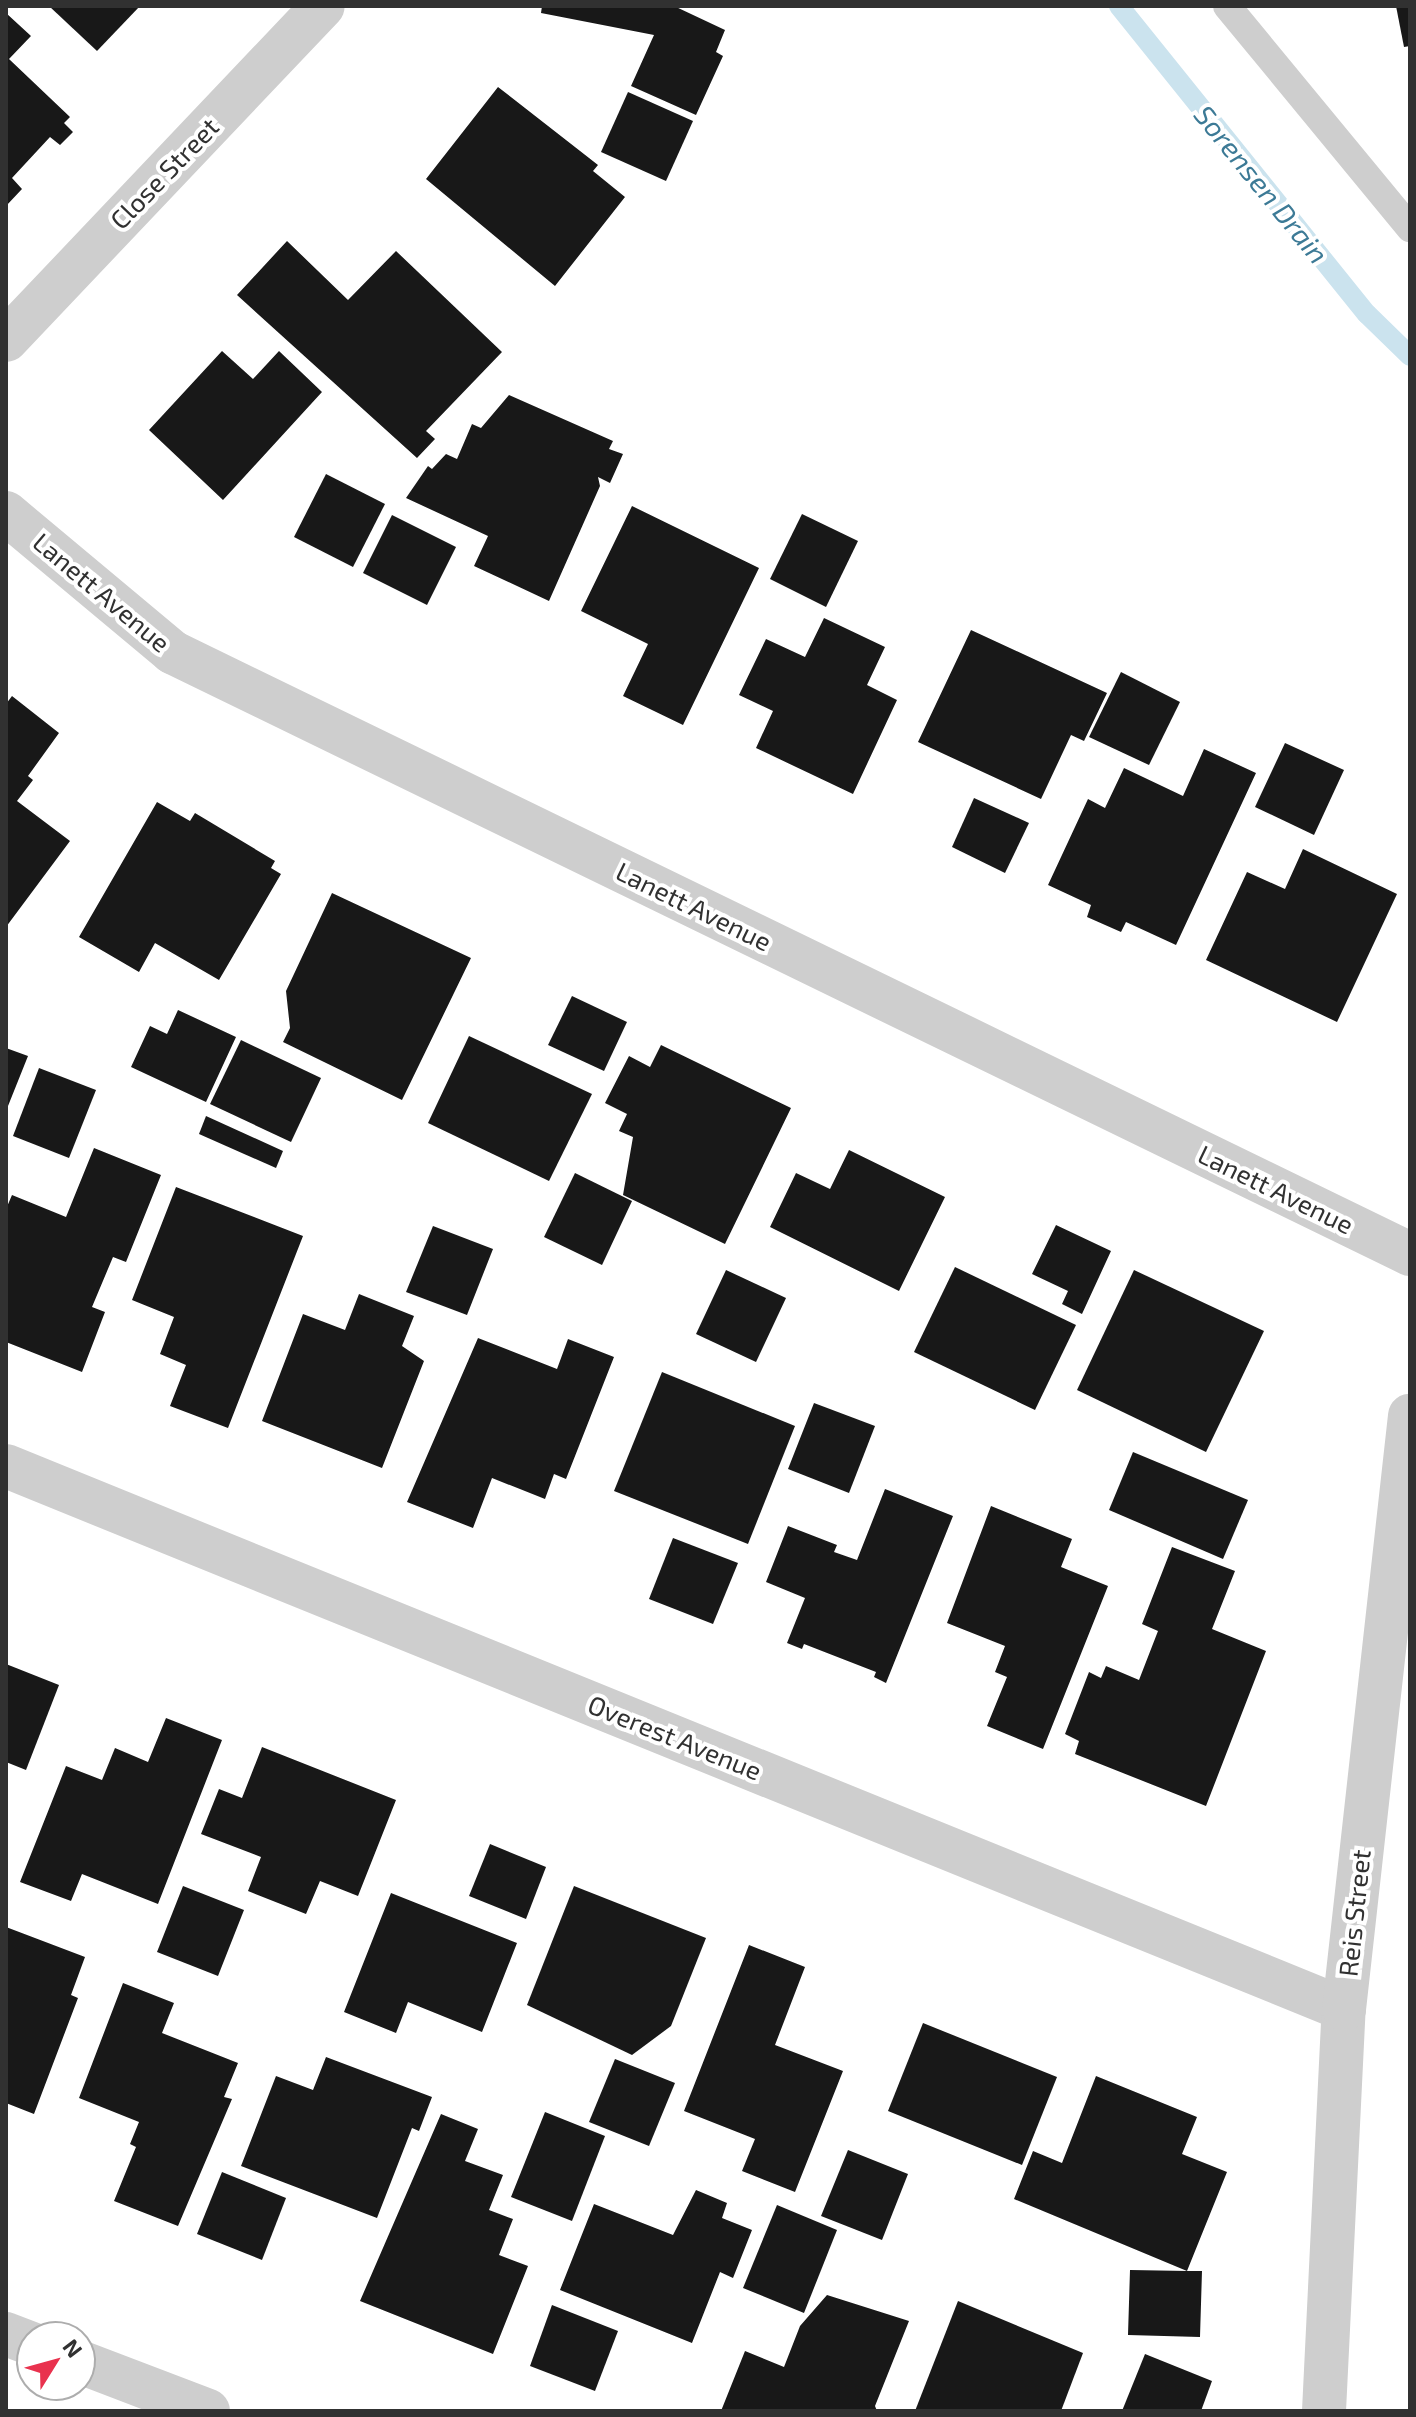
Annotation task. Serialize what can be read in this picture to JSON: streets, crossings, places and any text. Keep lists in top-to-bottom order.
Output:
{
  "streets": {
    "street": [
      "Close Street",
      "Lanett Avenue",
      "Overest Avenue",
      "Reis Street"
    ]
  },
  "crossings": [
    ["Overest Avenue", "Reis Street"]
  ],
  "water": ["Sorensen Drain"],
  "north": "top right"
}
